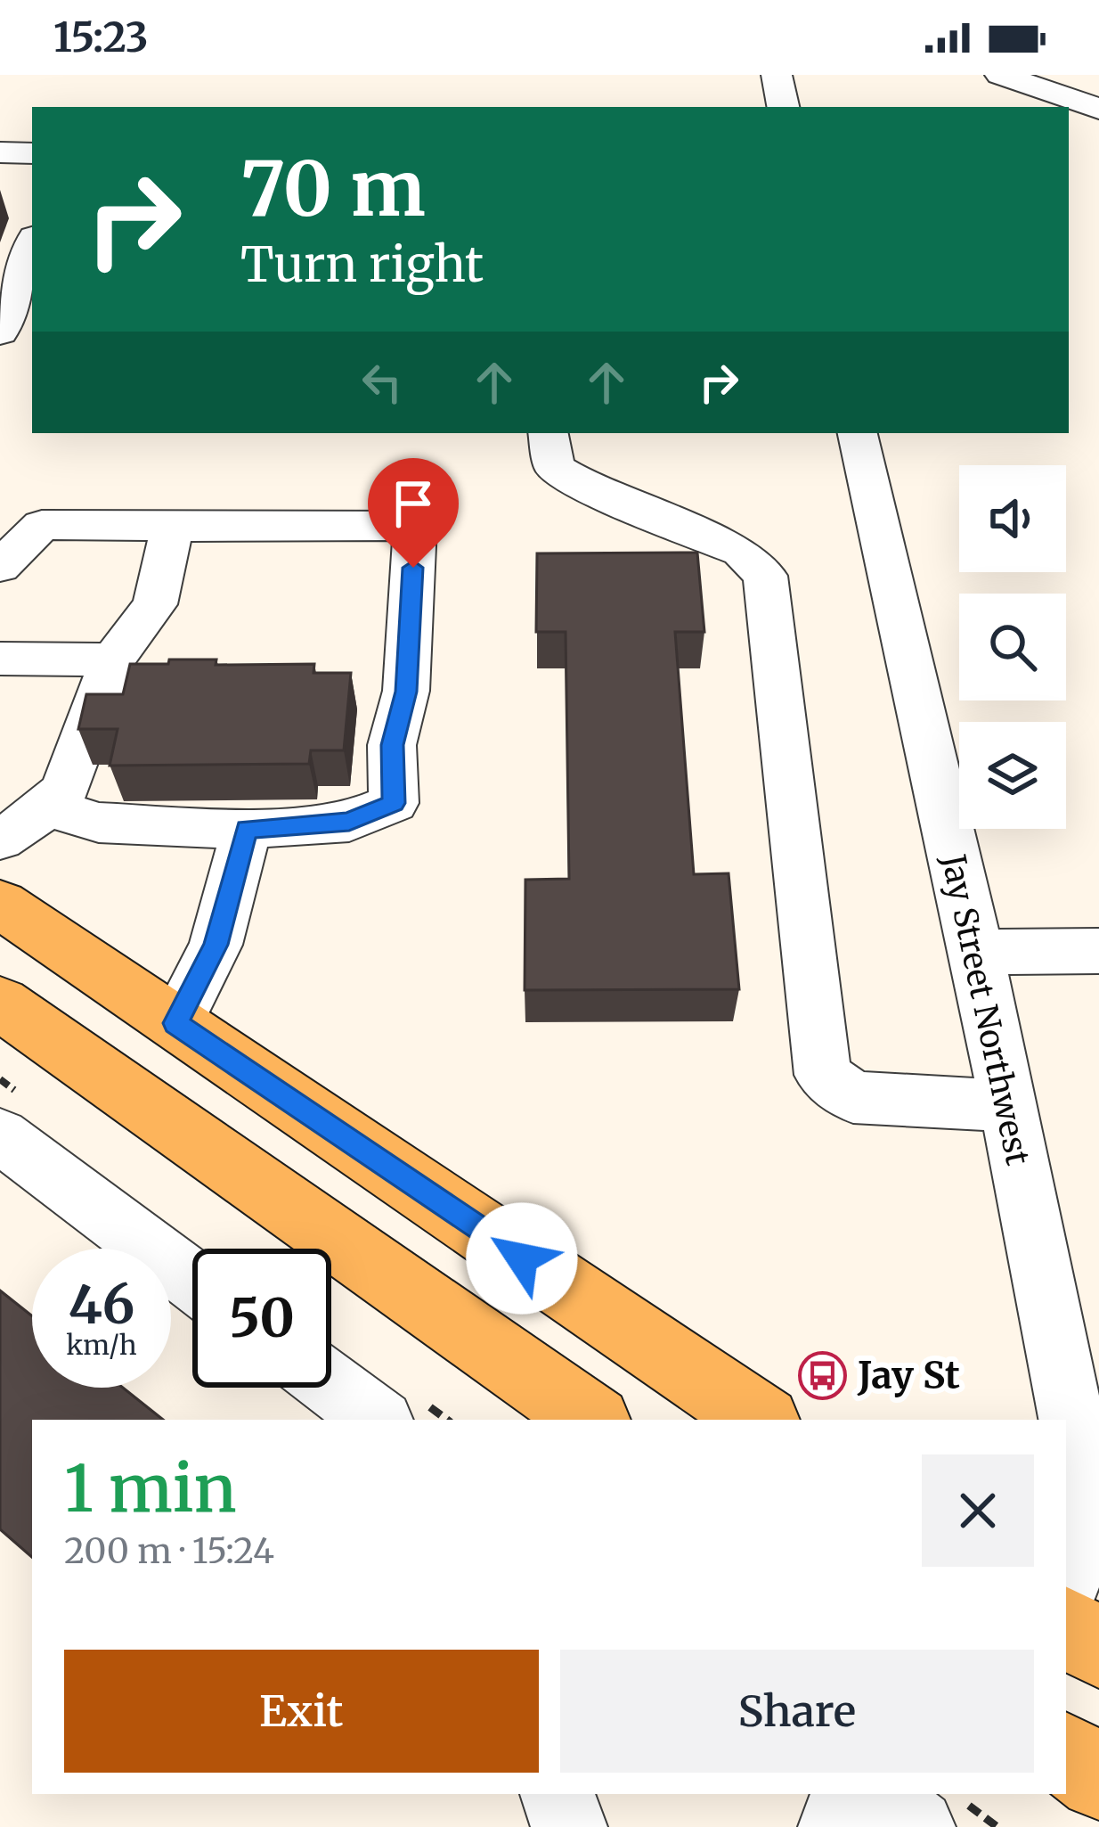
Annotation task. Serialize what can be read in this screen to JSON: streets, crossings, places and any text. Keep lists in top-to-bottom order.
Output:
{
  "streets": {
    "street": ["Jay Street Northwest"]
  },
  "places": {
    "bus stop": ["Jay St"]
  },
  "page": {
    "status": "15:23",
    "turn": ["70 m", "Turn right"],
    "speed": "46 km/h",
    "limit": "50",
    "heading": ["1 min", "200 m · 15:24"],
    "buttons": ["Exit", "Share"]
  }
}
